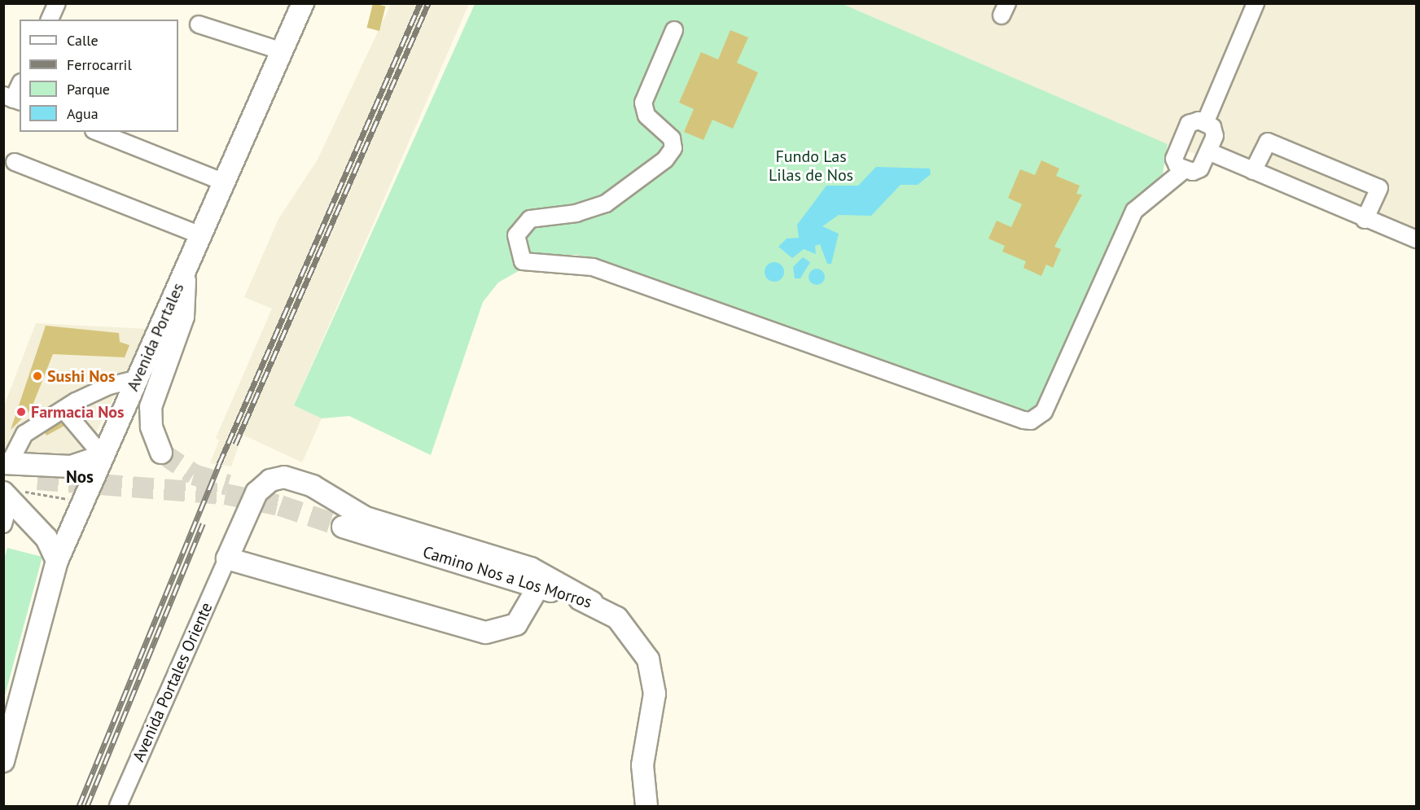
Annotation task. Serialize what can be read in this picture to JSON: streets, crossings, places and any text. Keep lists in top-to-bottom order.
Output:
{
  "streets": {
    "main road": ["Avenida Portales", "Camino Nos a Los Morros"],
    "street": ["Avenida Portales Oriente"]
  },
  "districts": ["Nos"],
  "parks": ["Fundo Las Lilas de Nos"],
  "places": ["Sushi Nos", "Farmacia Nos"],
  "legend": [
    "Calle",
    "Ferrocarril",
    "Parque",
    "Agua"
  ]
}
